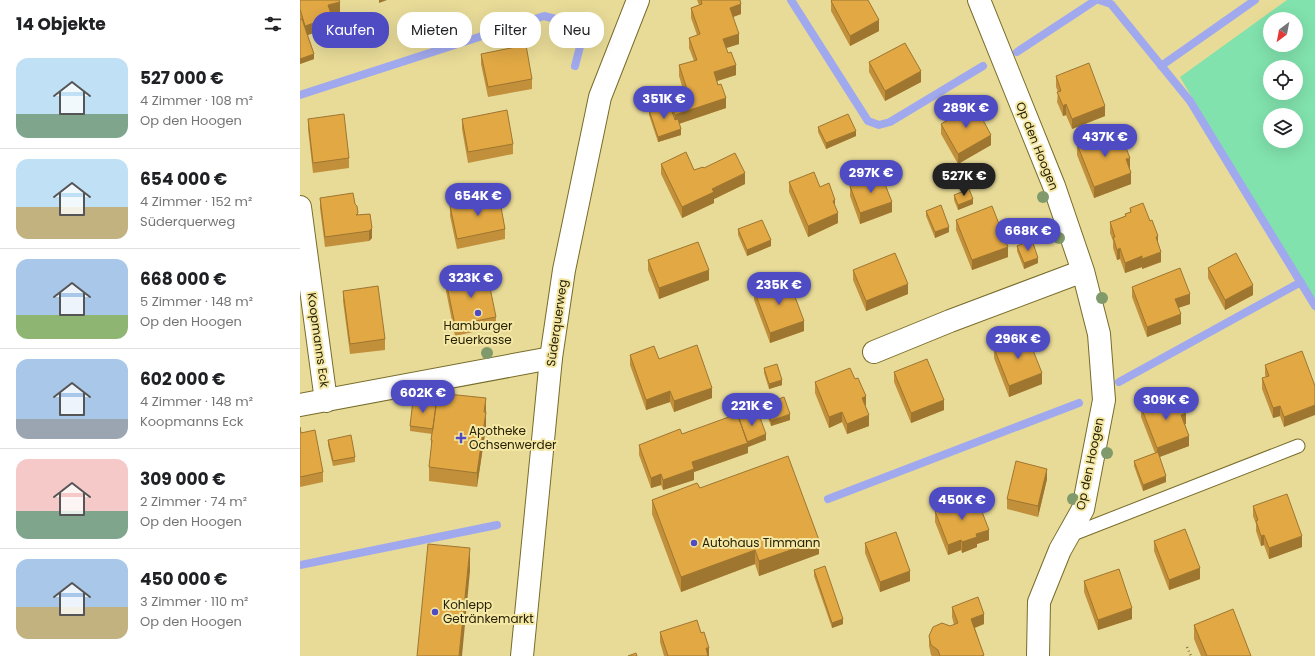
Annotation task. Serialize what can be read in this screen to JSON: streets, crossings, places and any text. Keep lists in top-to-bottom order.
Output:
{
  "streets": {
    "street": ["Op den Hoogen", "Süderquerweg", "Koopmanns Eck"]
  },
  "crossings": [
    ["Süderquerweg", "Koopmanns Eck"]
  ],
  "places": {
    "other": ["Hamburger Feuerkasse", "Autohaus Timmann", "Kohlepp Getränkemarkt"],
    "health": ["Apotheke Ochsenwerder"]
  },
  "north": "bottom left",
  "page": {
    "heading": "14 Objekte",
    "chip": [
      "Kaufen",
      "Mieten",
      "Filter",
      "Neu"
    ],
    "list": [
      {
        "name": "527 000 €",
        "note": "4 Zimmer · 108 m² · Op den Hoogen"
      },
      {
        "name": "654 000 €",
        "note": "4 Zimmer · 152 m² · Süderquerweg"
      },
      {
        "name": "668 000 €",
        "note": "5 Zimmer · 148 m² · Op den Hoogen"
      },
      {
        "name": "602 000 €",
        "note": "4 Zimmer · 148 m² · Koopmanns Eck"
      },
      {
        "name": "309 000 €",
        "note": "2 Zimmer · 74 m² · Op den Hoogen"
      },
      {
        "name": "450 000 €",
        "note": "3 Zimmer · 110 m² · Op den Hoogen"
      }
    ],
    "price": [
      "351K €",
      "289K €",
      "437K €",
      "297K €",
      "527K €",
      "654K €",
      "668K €",
      "323K €",
      "235K €",
      "296K €",
      "602K €",
      "309K €",
      "221K €",
      "450K €"
    ]
  }
}
